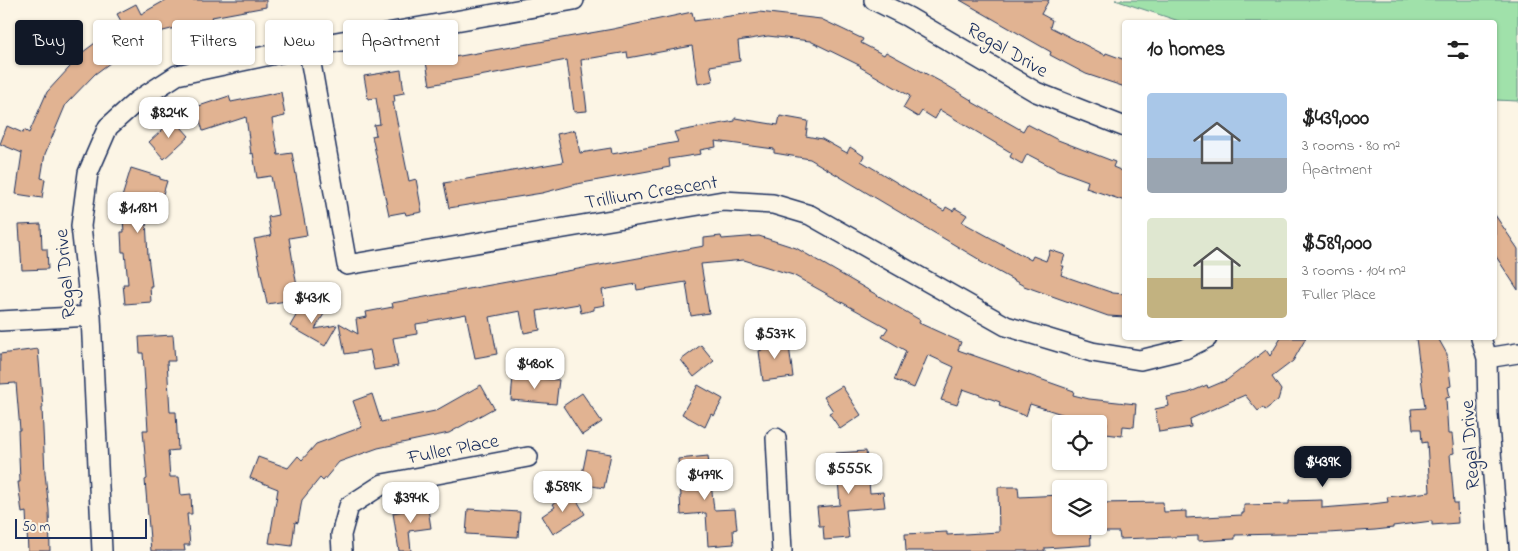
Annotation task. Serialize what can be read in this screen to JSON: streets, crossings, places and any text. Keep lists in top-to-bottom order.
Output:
{
  "streets": {
    "street": ["Regal Drive", "Trillium Crescent", "Fuller Place"]
  },
  "scale_bar": "50 m",
  "page": {
    "chip": [
      "Buy",
      "Rent",
      "Filters",
      "New",
      "Apartment"
    ],
    "heading": "10 homes",
    "list": [
      {
        "name": "$439,000",
        "note": "3 rooms · 80 m² · Apartment"
      },
      {
        "name": "$589,000",
        "note": "3 rooms · 104 m² · Fuller Place"
      }
    ],
    "price": [
      "$824K",
      "$1.18M",
      "$431K",
      "$537K",
      "$480K",
      "$439K",
      "$555K",
      "$479K",
      "$589K",
      "$394K"
    ],
    "scale": "50 m"
  }
}
